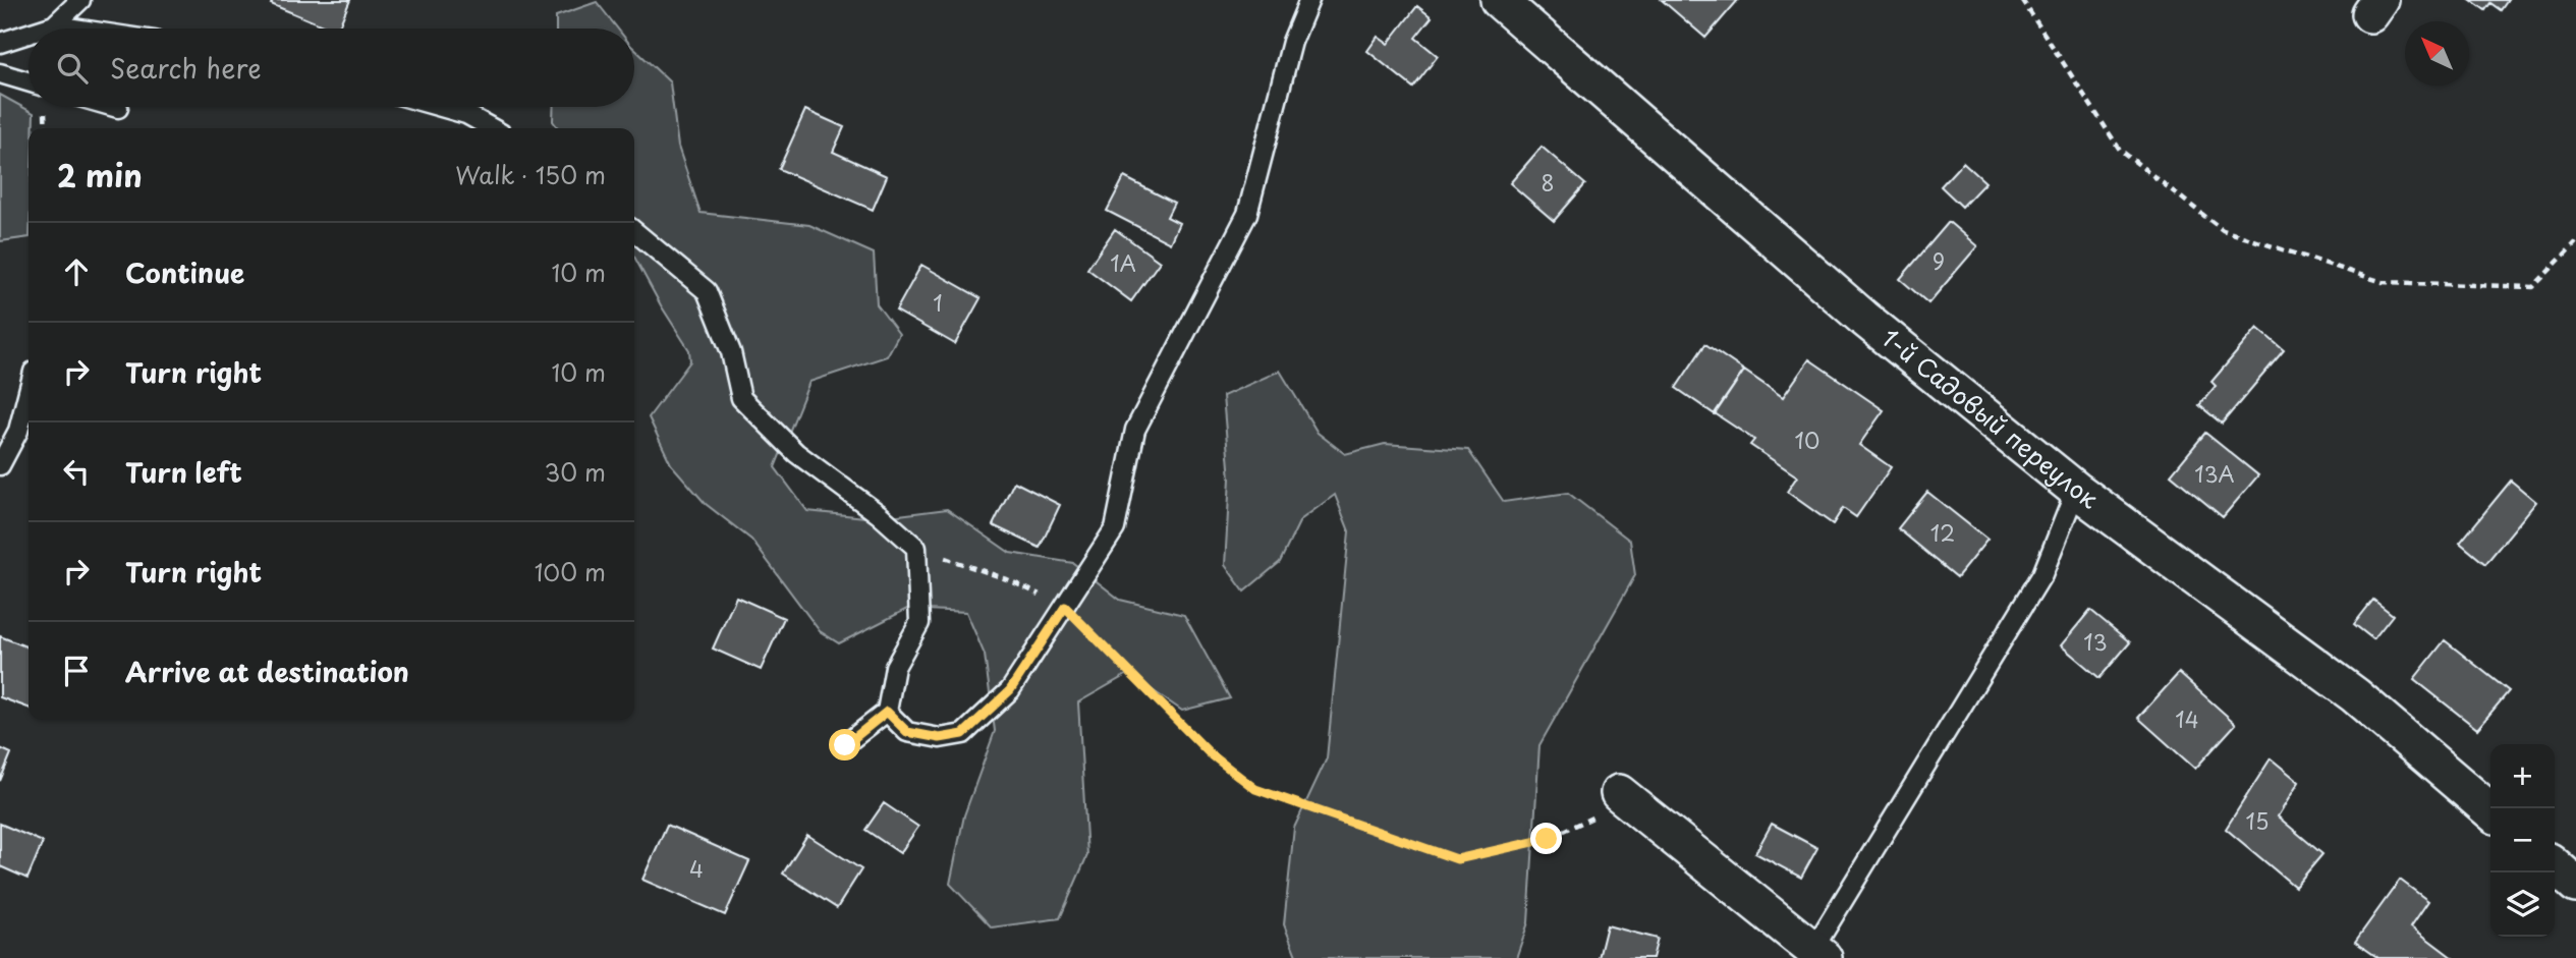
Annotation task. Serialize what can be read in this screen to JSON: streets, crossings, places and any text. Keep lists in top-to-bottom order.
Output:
{
  "streets": {
    "street": ["1-й Садовый переулок"]
  },
  "house_numbers": [
    "8",
    "9",
    "1А",
    "1",
    "10",
    "13А",
    "12",
    "13",
    "14",
    "15",
    "4"
  ],
  "north": "top left",
  "page": {
    "search": "Search here",
    "heading": ["2 min", "Walk · 150 m"],
    "list": [
      ["Continue", "10 m"],
      ["Turn right", "10 m"],
      ["Turn left", "30 m"],
      ["Turn right", "100 m"],
      "Arrive at destination"
    ],
    "map_buttons": ["+", "−"]
  }
}
